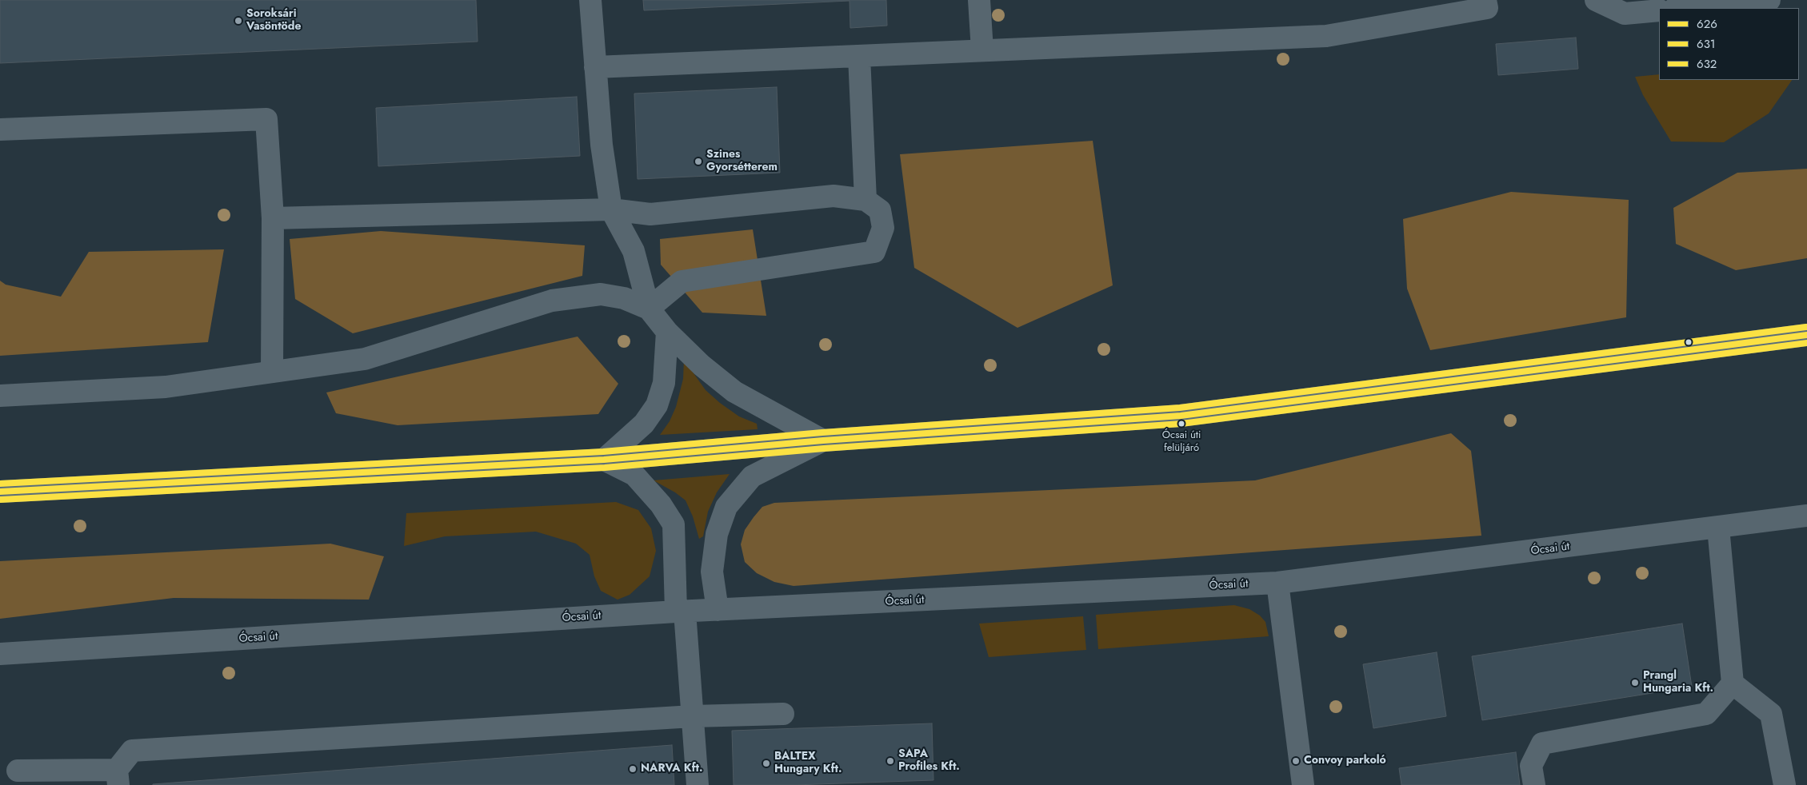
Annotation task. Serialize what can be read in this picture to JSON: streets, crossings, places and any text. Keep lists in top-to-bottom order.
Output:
{
  "streets": {
    "lane": ["Ócsai út"]
  },
  "places": [
    "Soroksári Vasöntöde",
    "Szines Gyorsétterem",
    "Ócsai úti felüljáró",
    "Prangl Hungaria Kft.",
    "SAPA Profiles Kft.",
    "Convoy parkoló",
    "BALTEX Hungary Kft.",
    "NARVA Kft."
  ],
  "lines": ["transit line 632", "transit line 626", "transit line 631"],
  "legend": ["626", "631", "632"]
}
